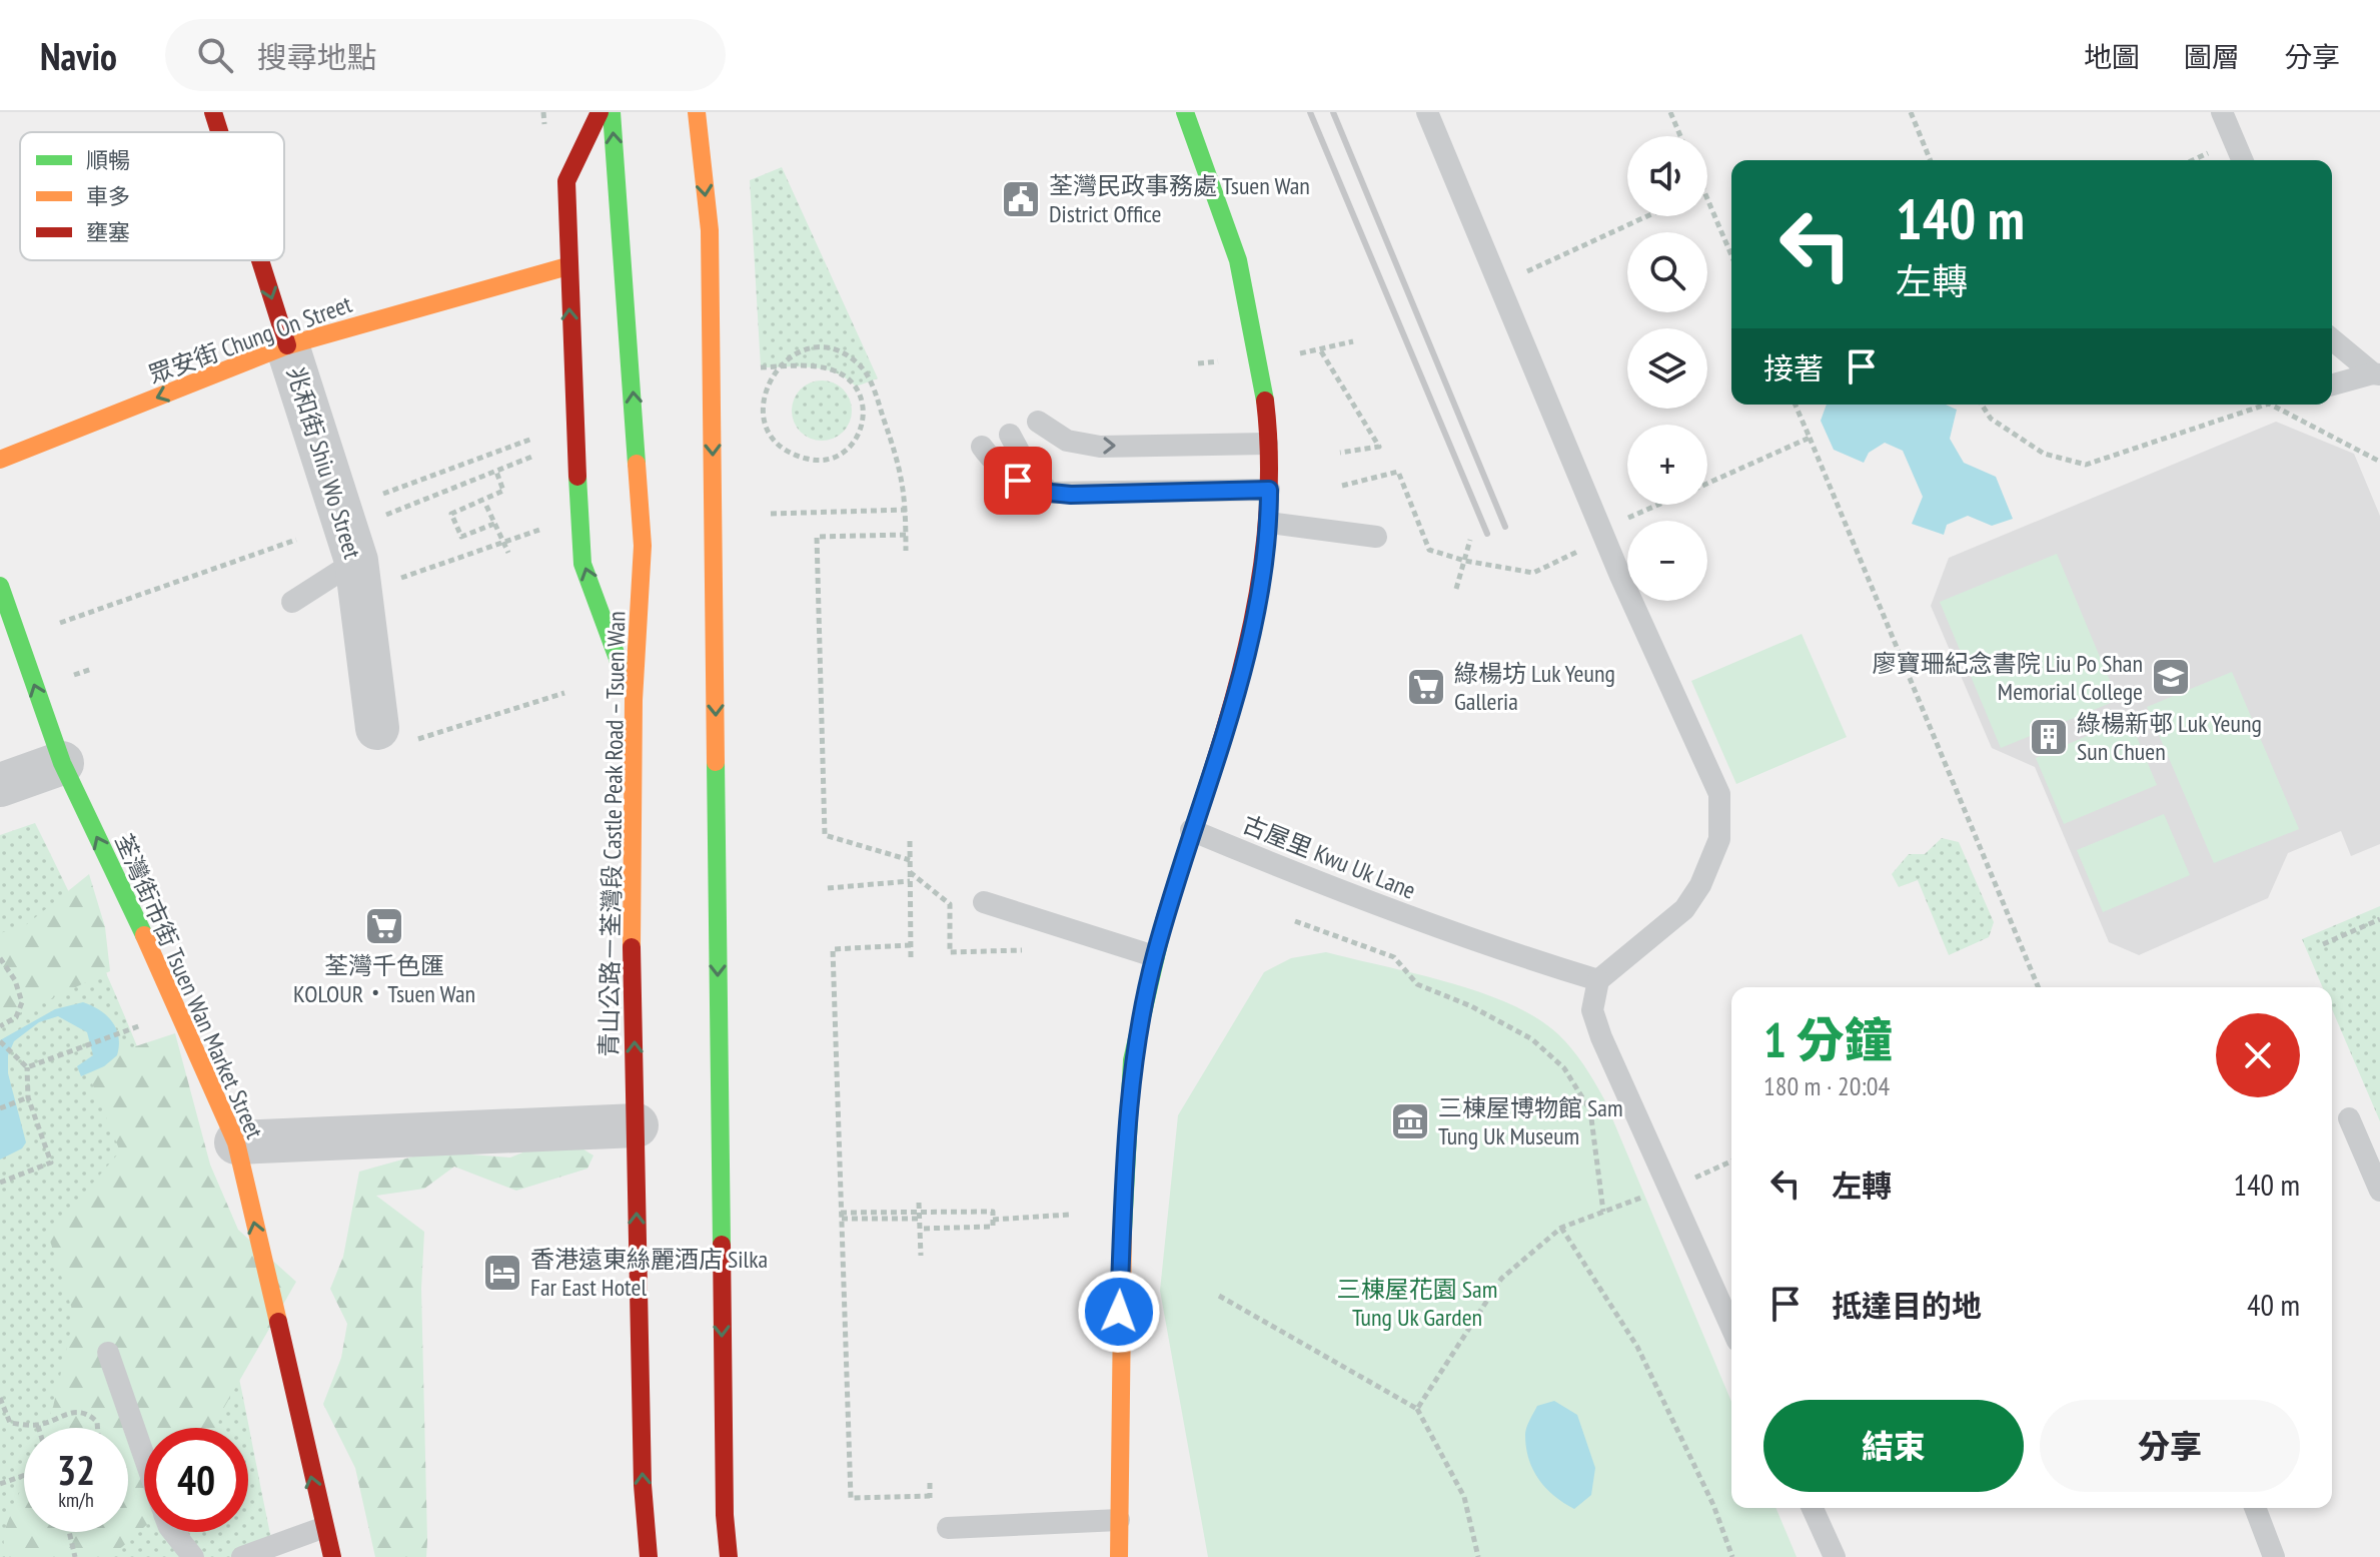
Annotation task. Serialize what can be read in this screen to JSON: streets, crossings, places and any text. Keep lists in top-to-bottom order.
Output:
{
  "streets": {
    "main road": [
      "眾安街 Chung On Street",
      "兆和街 Shiu Wo Street",
      "青山公路－荃灣段 Castle Peak Road – Tsuen Wan",
      "荃灣街市街 Tsuen Wan Market Street"
    ],
    "lane": ["古屋里 Kwu Uk Lane"]
  },
  "crossings": [
    ["眾安街 Chung On Street", "兆和街 Shiu Wo Street"]
  ],
  "one_way": ["眾安街 Chung On Street", "荃灣街市街 Tsuen Wan Market Street"],
  "parks": ["三棟屋花園 Sam Tung Uk Garden"],
  "places": {
    "public building": ["荃灣民政事務處 Tsuen Wan District Office"],
    "school or university": ["廖寶珊紀念書院 Liu Po Shan Memorial College"],
    "supermarket": ["綠楊坊 Luk Yeung Galleria", "荃灣千色匯 KOLOUR‧Tsuen Wan"],
    "building": ["綠楊新邨 Luk Yeung Sun Chuen"],
    "museum": ["三棟屋博物館 Sam Tung Uk Museum"],
    "hotel": ["香港遠東絲麗酒店 Silka Far East Hotel"]
  },
  "legend": ["順暢", "車多", "壅塞"],
  "page": {
    "header": "Navio",
    "search": "搜尋地點",
    "nav": ["地圖", "圖層", "分享"],
    "map_buttons": ["+", "−"],
    "turn": ["140 m", "左轉"],
    "then": "接著",
    "heading": ["1 分鐘", "180 m · 20:04"],
    "list": [
      {
        "name": "左轉",
        "value": "140 m"
      },
      {
        "name": "抵達目的地",
        "value": "40 m"
      }
    ],
    "buttons": ["結束", "分享"],
    "speed": "32 km/h",
    "limit": "40"
  }
}
